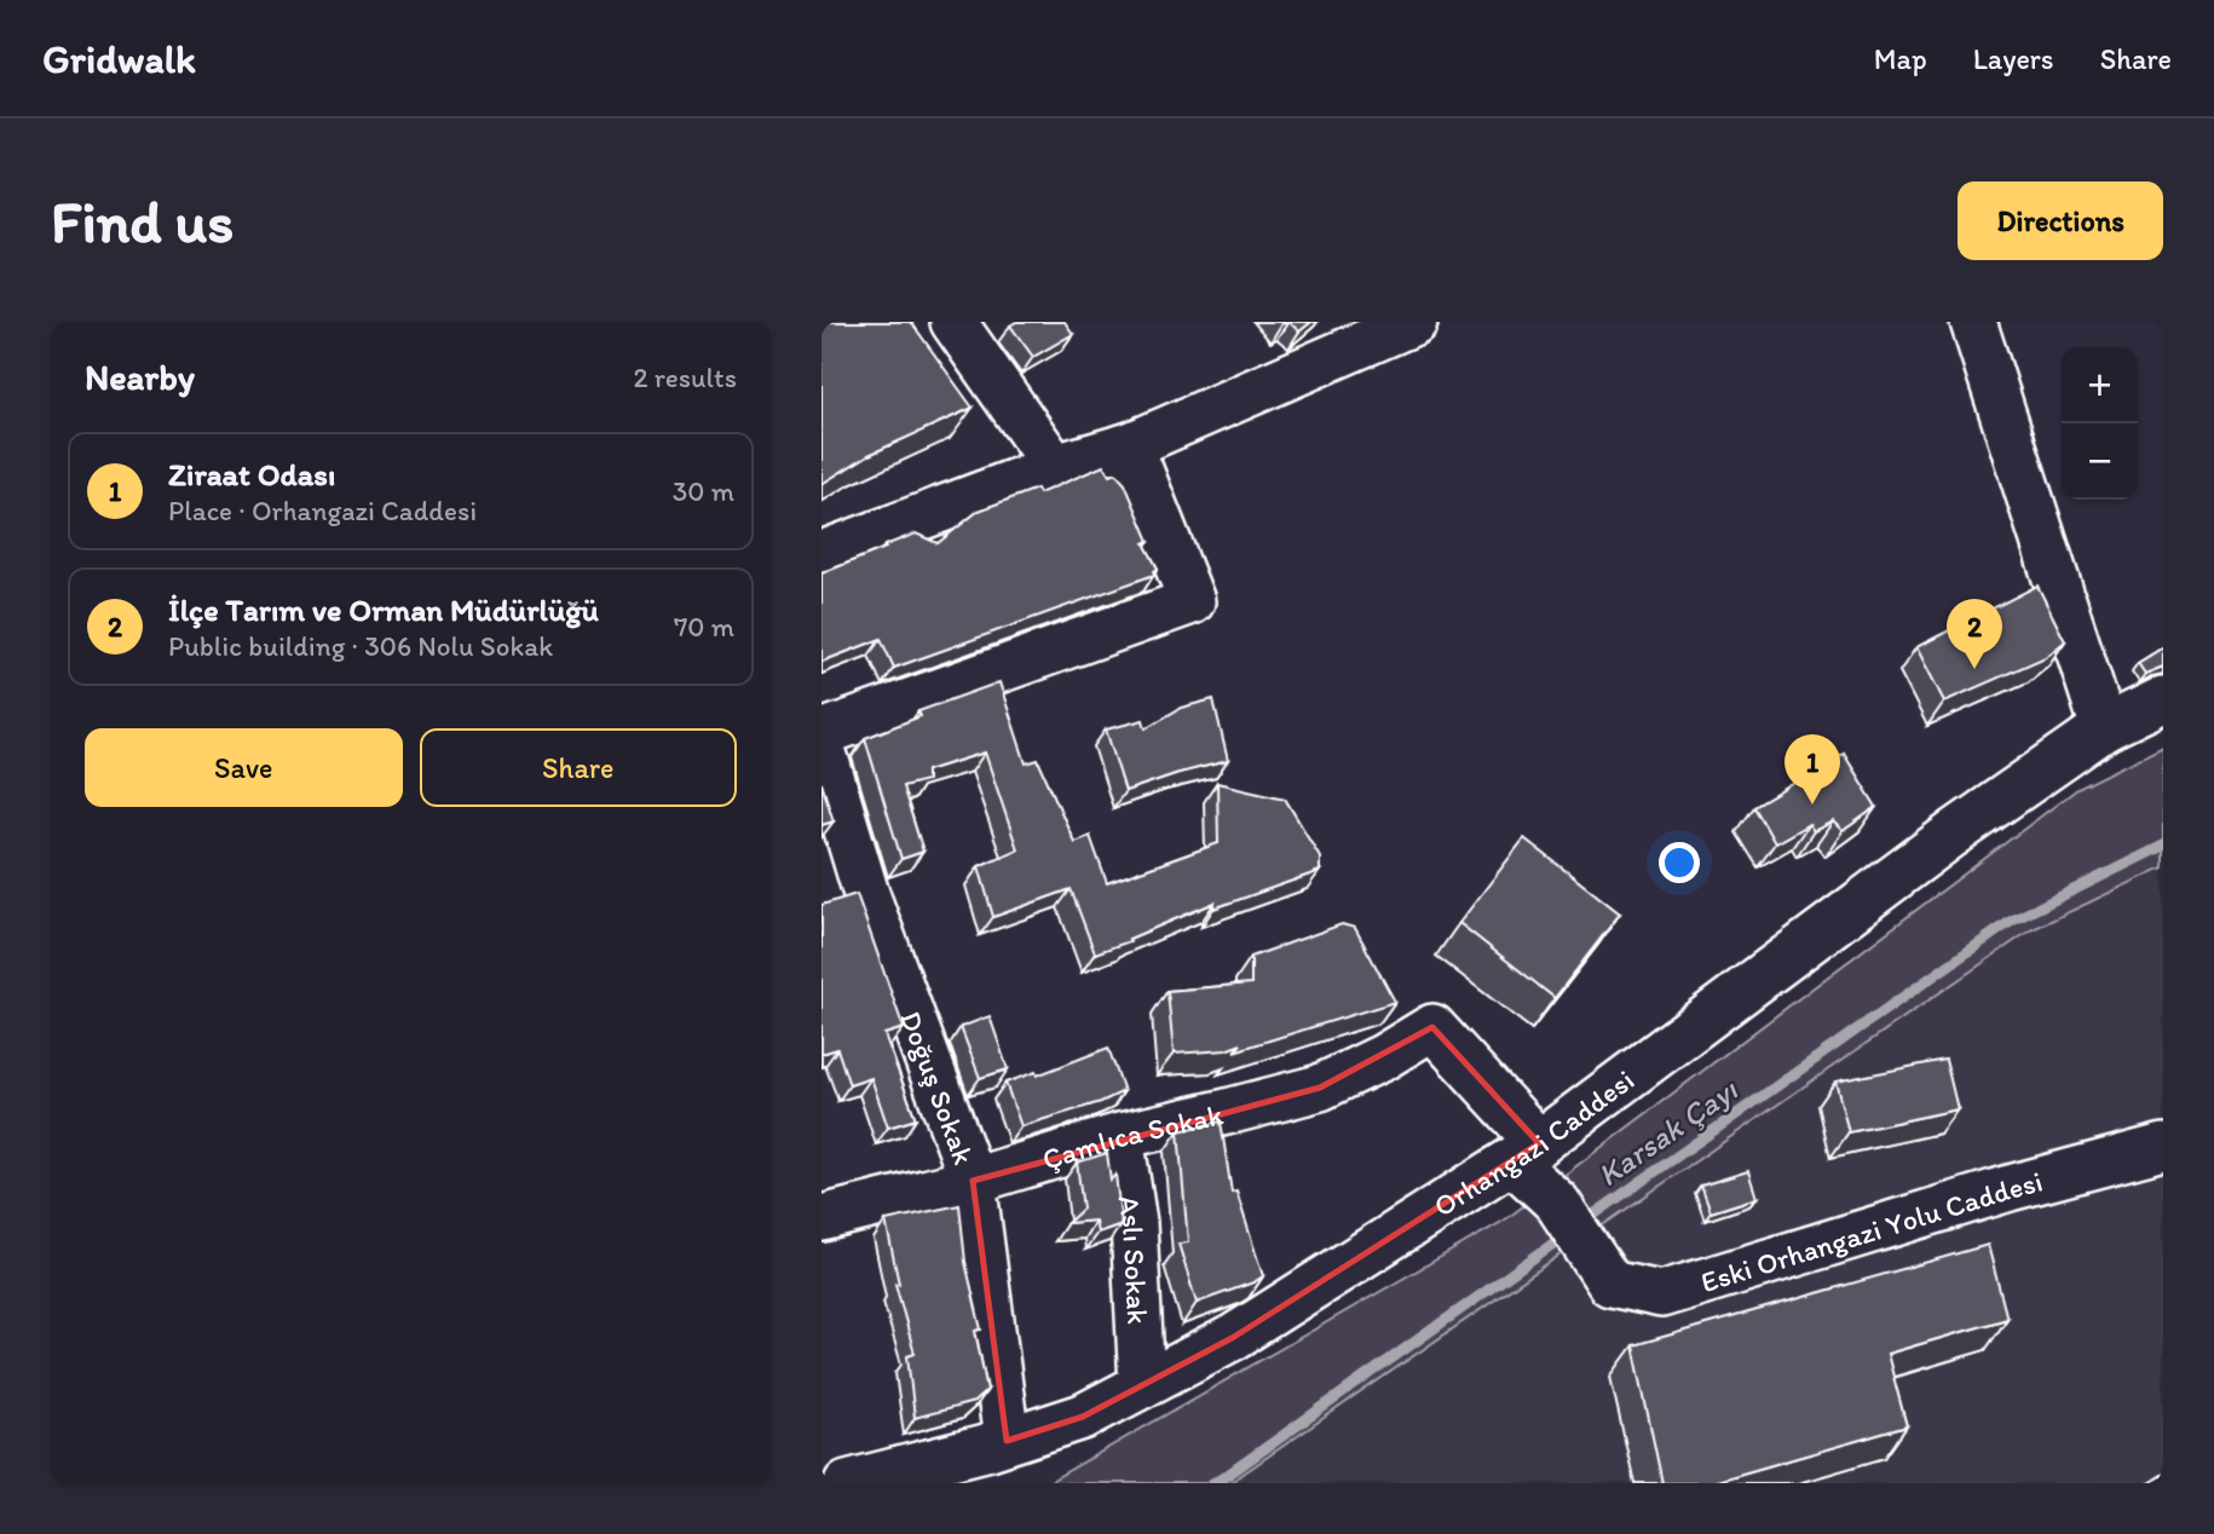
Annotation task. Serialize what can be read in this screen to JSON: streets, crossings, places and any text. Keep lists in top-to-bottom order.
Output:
{
  "streets": {
    "street": [
      "Doğuş Sokak",
      "Çamlıca Sokak",
      "Orhangazi Caddesi",
      "Eski Orhangazi Yolu Caddesi",
      "Aslı Sokak"
    ]
  },
  "crossings": [
    ["Doğuş Sokak", "Çamlıca Sokak"],
    ["Doğuş Sokak", "Orhangazi Caddesi"],
    ["Çamlıca Sokak", "Eski Orhangazi Yolu Caddesi"],
    ["Çamlıca Sokak", "Aslı Sokak"],
    ["Orhangazi Caddesi", "Eski Orhangazi Yolu Caddesi"],
    ["Orhangazi Caddesi", "Aslı Sokak"]
  ],
  "water": ["Karsak Çayı"],
  "page": {
    "header": "Gridwalk",
    "nav": ["Map", "Layers", "Share"],
    "buttons": [
      "Directions",
      ["Save", "Share"]
    ],
    "title": "Find us",
    "heading": ["Nearby", "2 results"],
    "map_buttons": ["+", "−"],
    "list": [
      {
        "mark": "1",
        "name": "Ziraat Odası",
        "note": "Place · Orhangazi Caddesi",
        "value": "30 m"
      },
      {
        "mark": "2",
        "name": "İlçe Tarım ve Orman Müdürlüğü",
        "note": "Public building · 306 Nolu Sokak",
        "value": "70 m"
      }
    ],
    "pins": ["2", "1"]
  }
}
